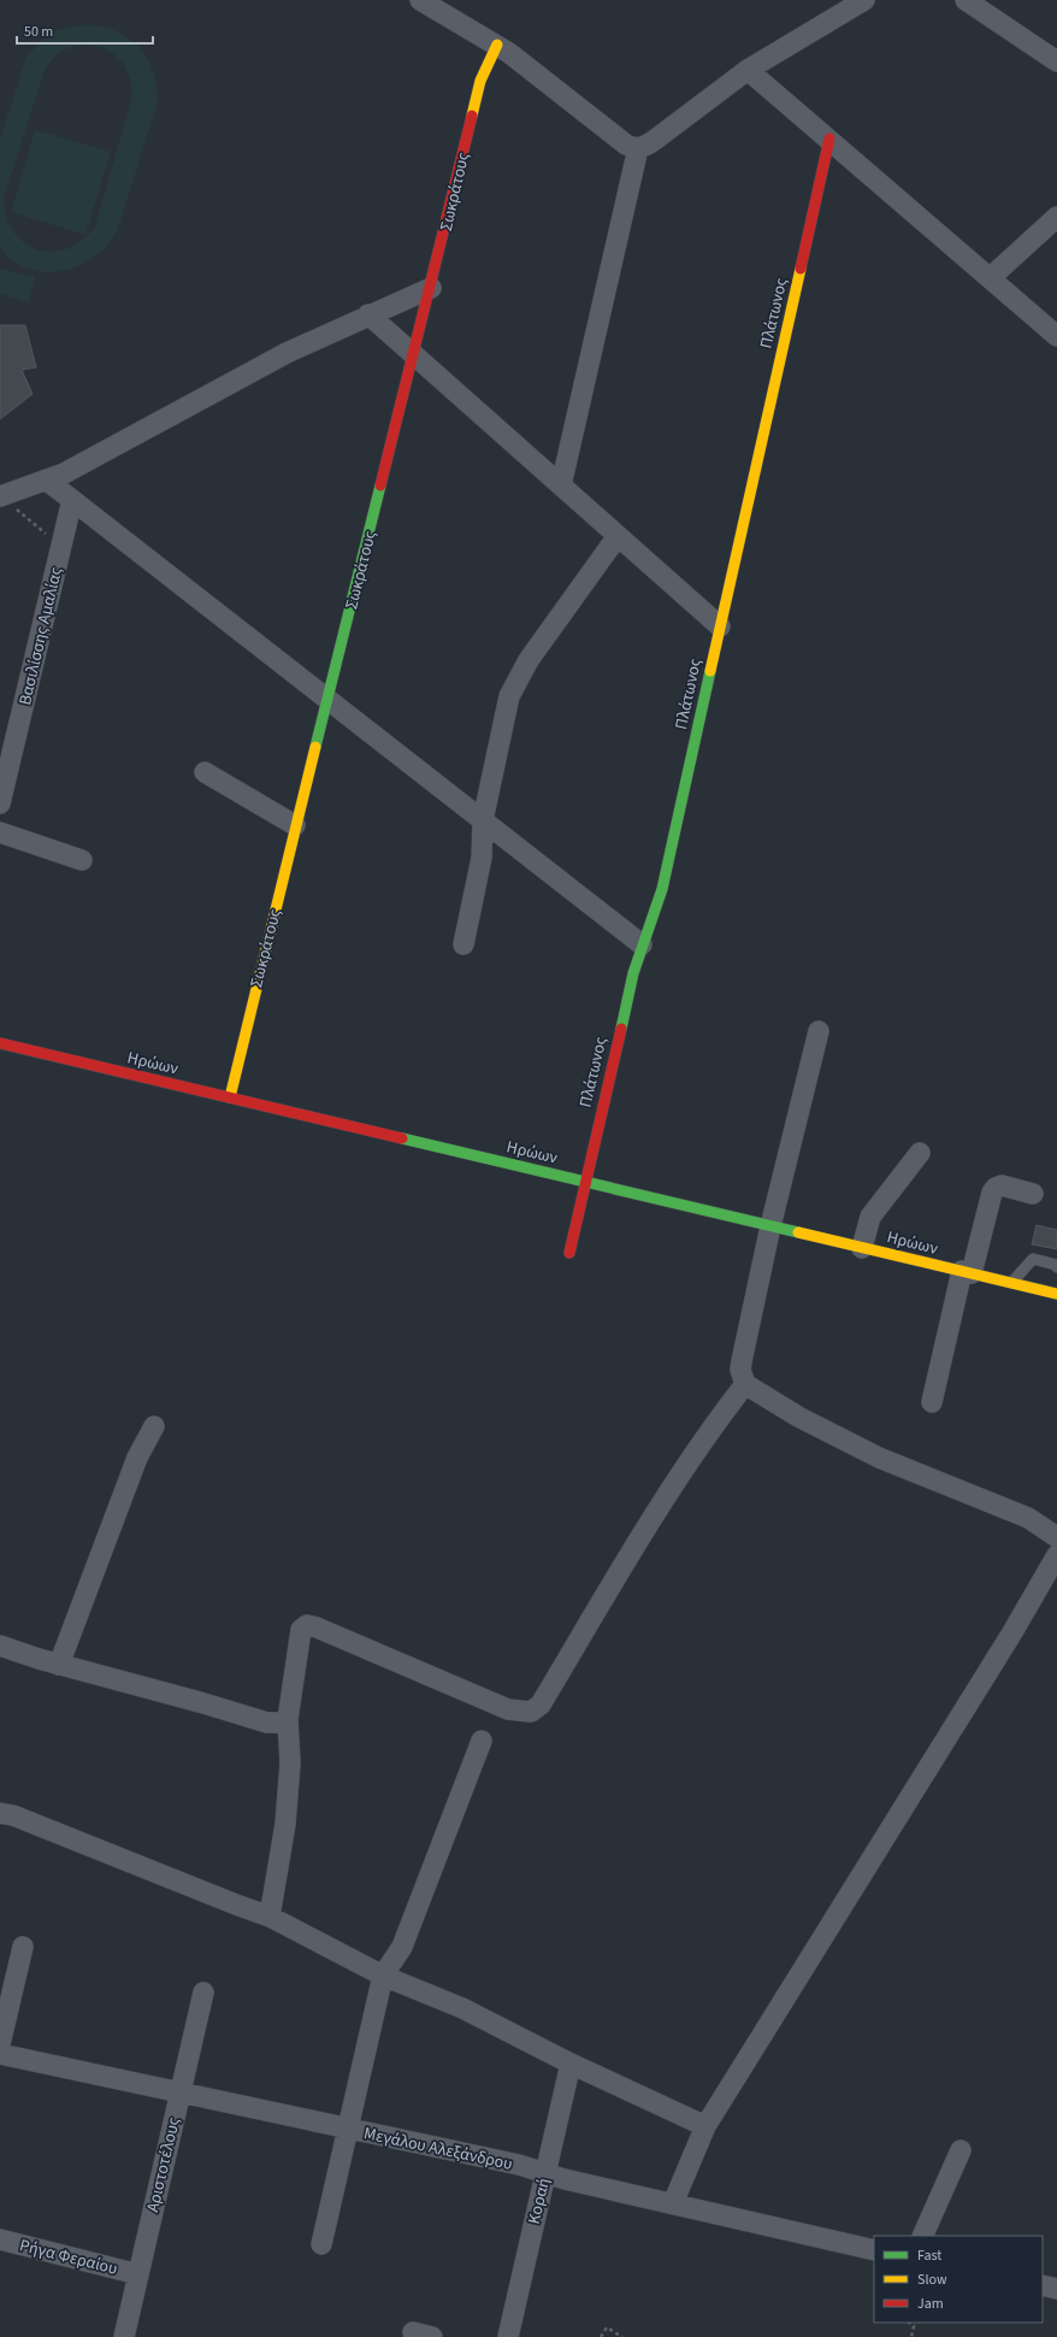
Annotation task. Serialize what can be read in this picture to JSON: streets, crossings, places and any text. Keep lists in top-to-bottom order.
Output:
{
  "streets": {
    "street": [
      "Σωκράτους",
      "Πλάτωνος",
      "Βασιλίσσης Αμαλίας",
      "Ηρώων",
      "Μεγάλου Αλεξάνδρου",
      "Αριστοτέλους",
      "Κοραή",
      "Ρήγα Φεραίου"
    ]
  },
  "crossings": [
    ["Σωκράτους", "Ηρώων"],
    ["Πλάτωνος", "Ηρώων"],
    ["Μεγάλου Αλεξάνδρου", "Αριστοτέλους"],
    ["Μεγάλου Αλεξάνδρου", "Κοραή"],
    ["Αριστοτέλους", "Ρήγα Φεραίου"]
  ],
  "legend": ["Fast", "Slow", "Jam"],
  "scale_bar": "50 m"
}
